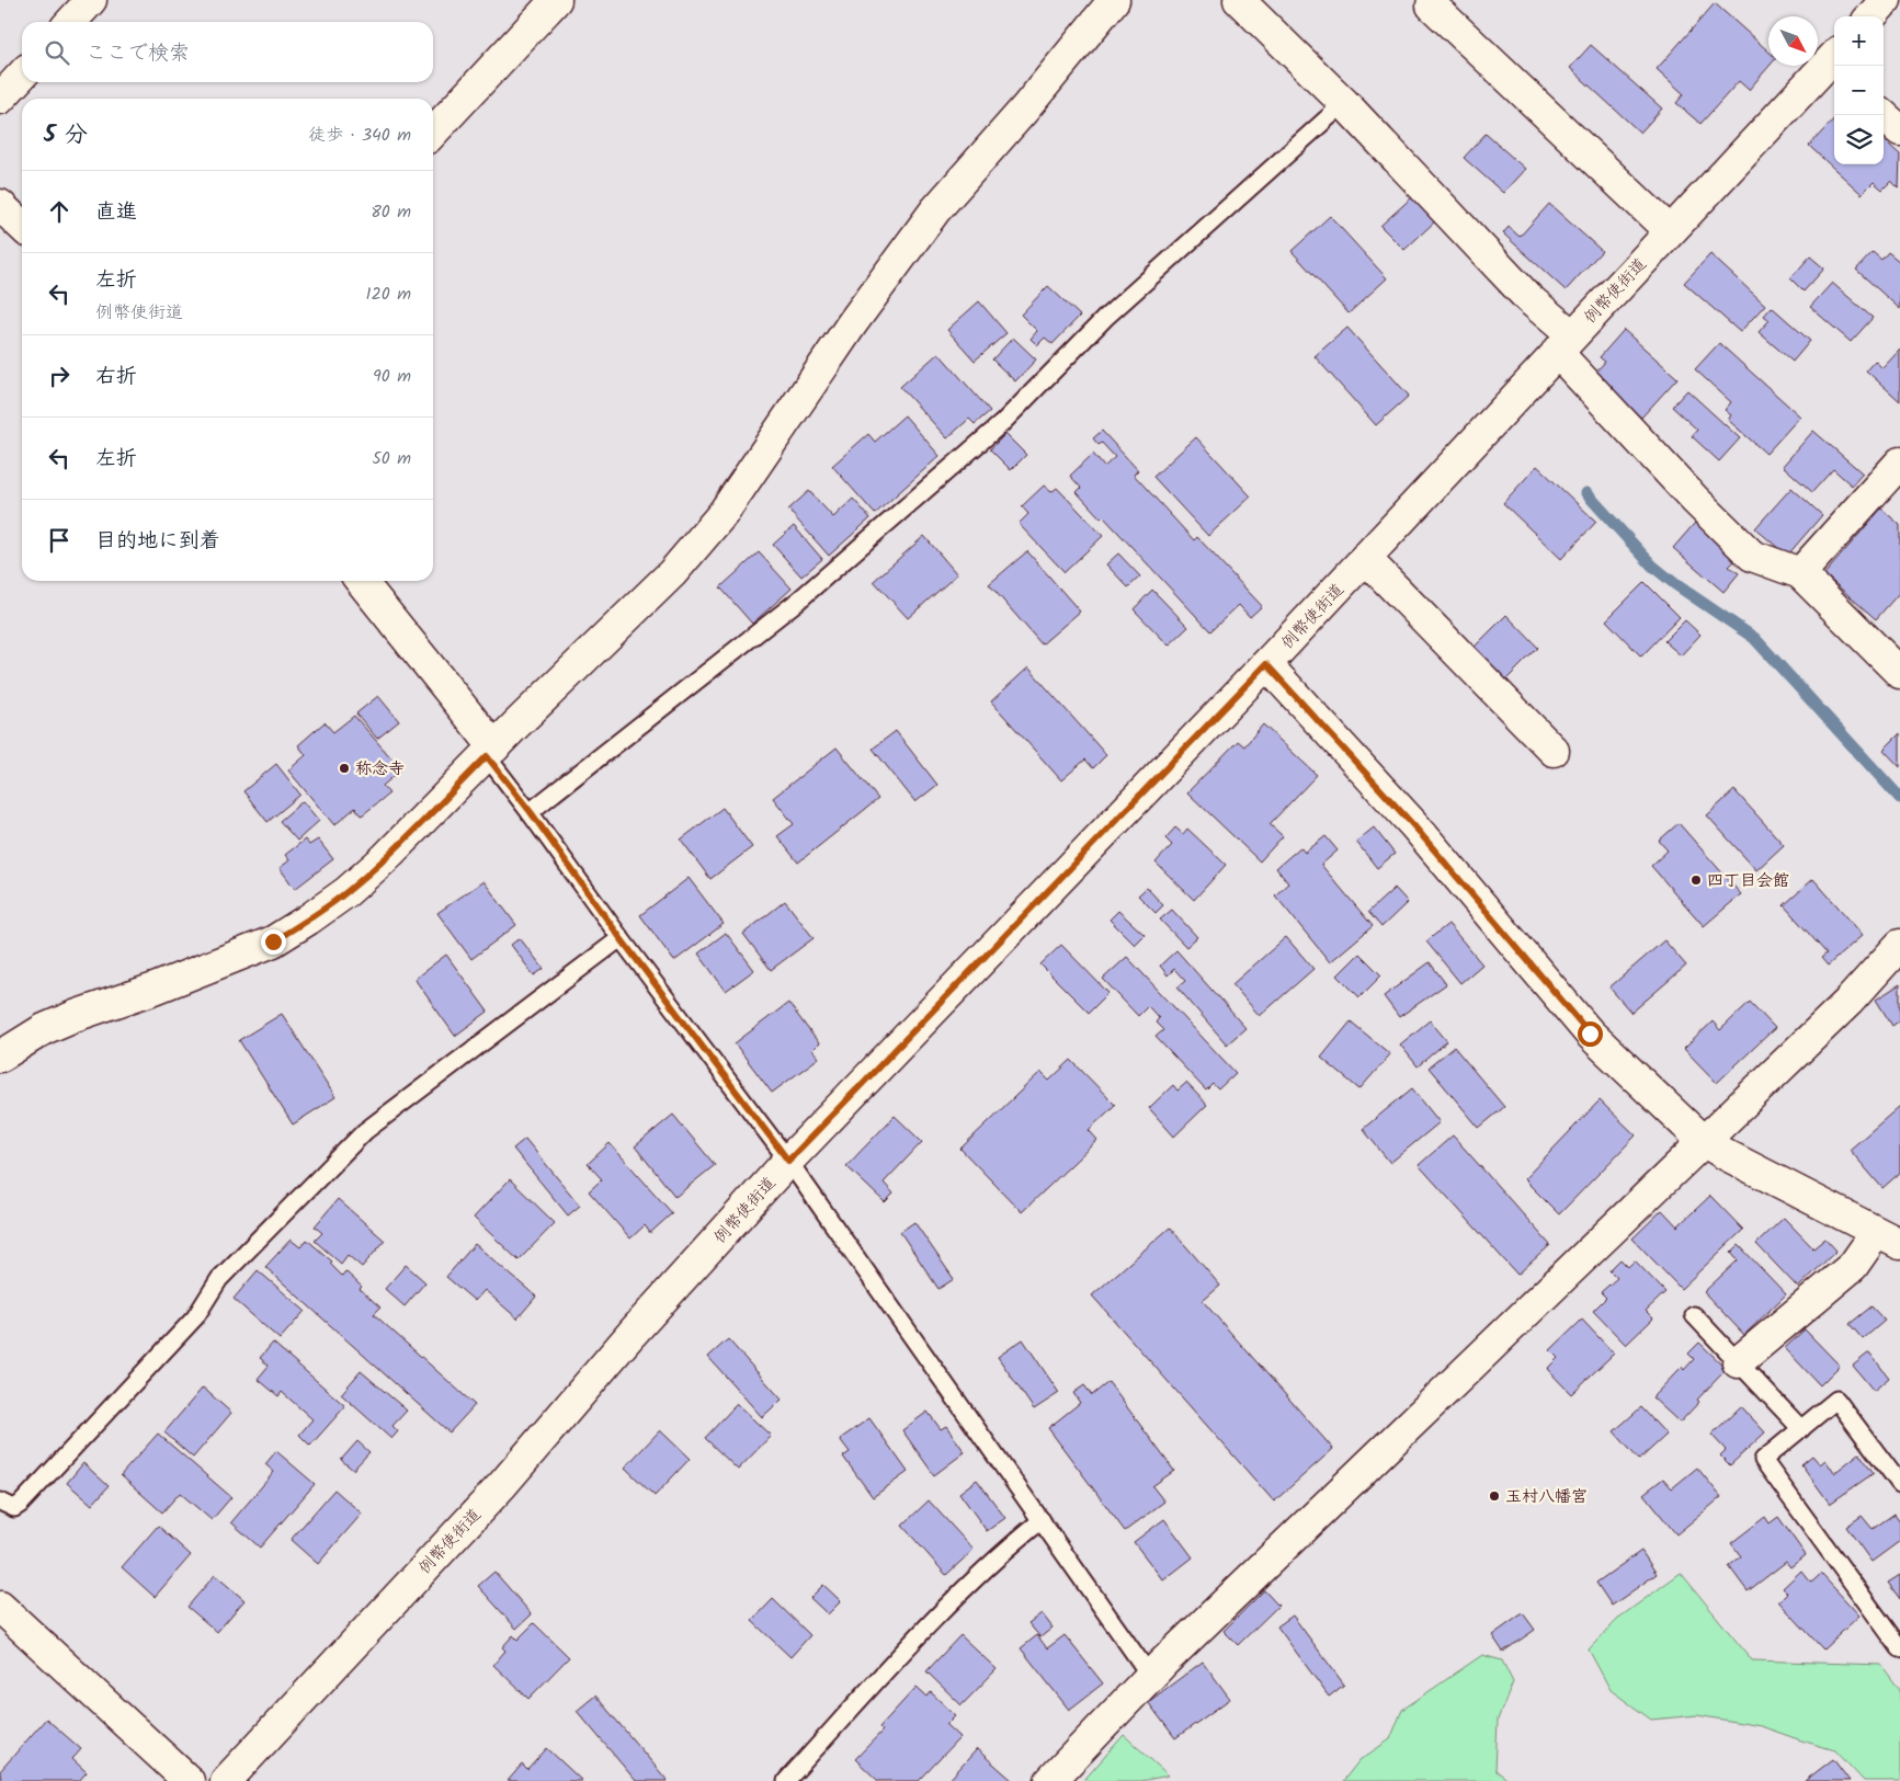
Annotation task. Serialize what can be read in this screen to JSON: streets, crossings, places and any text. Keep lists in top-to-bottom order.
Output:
{
  "streets": {
    "street": ["例幣使街道"]
  },
  "places": ["称念寺", "四丁目会館", "玉村八幡宮"],
  "north": "bottom right",
  "page": {
    "map_buttons": ["+", "−"],
    "search": "ここで検索",
    "heading": ["5 分", "徒歩 · 340 m"],
    "list": [
      ["直進", "80 m"],
      ["左折", "例幣使街道", "120 m"],
      ["右折", "90 m"],
      ["左折", "50 m"],
      "目的地に到着"
    ]
  }
}
